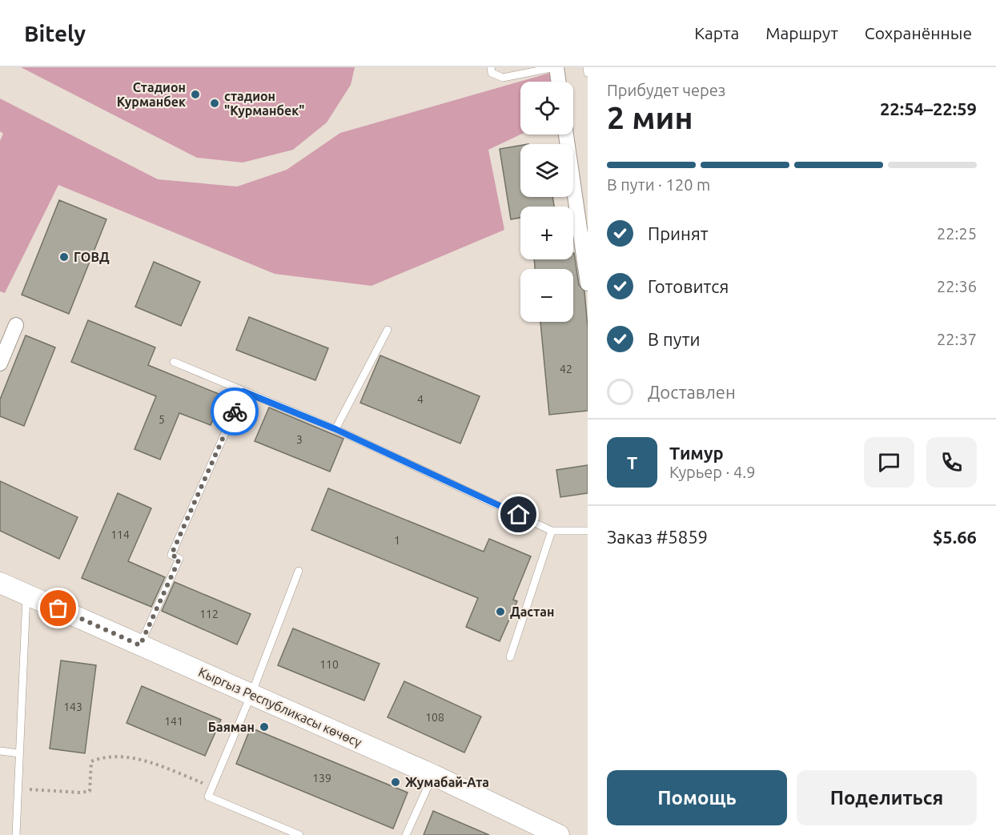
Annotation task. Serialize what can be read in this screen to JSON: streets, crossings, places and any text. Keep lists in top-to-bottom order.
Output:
{
  "streets": {
    "main road": ["Кыргыз Республикасы көчөсү"]
  },
  "places": [
    "Стадион Курманбек",
    "стадион \"Курманбек\"",
    "ГОВД",
    "Дастан",
    "Баяман",
    "Жумабай-Ата"
  ],
  "house_numbers": [
    "42",
    "4",
    "5",
    "3",
    "114",
    "1",
    "112",
    "110",
    "143",
    "108",
    "141",
    "139"
  ],
  "page": {
    "header": "Bitely",
    "nav": ["Карта", "Маршрут", "Сохранённые"],
    "heading": ["2 мин", "Прибудет через", "22:54–22:59"],
    "panel": [
      "Тимур",
      "Курьер · 4.9",
      "Заказ #5859",
      "$5.66"
    ],
    "map_buttons": ["+", "−"],
    "bar": "В пути · 120 m",
    "list": [
      ["Принят", "22:25"],
      ["Готовится", "22:36"],
      ["В пути", "22:37"],
      "Доставлен"
    ],
    "round": "Т",
    "buttons": ["Помощь", "Поделиться"]
  }
}
